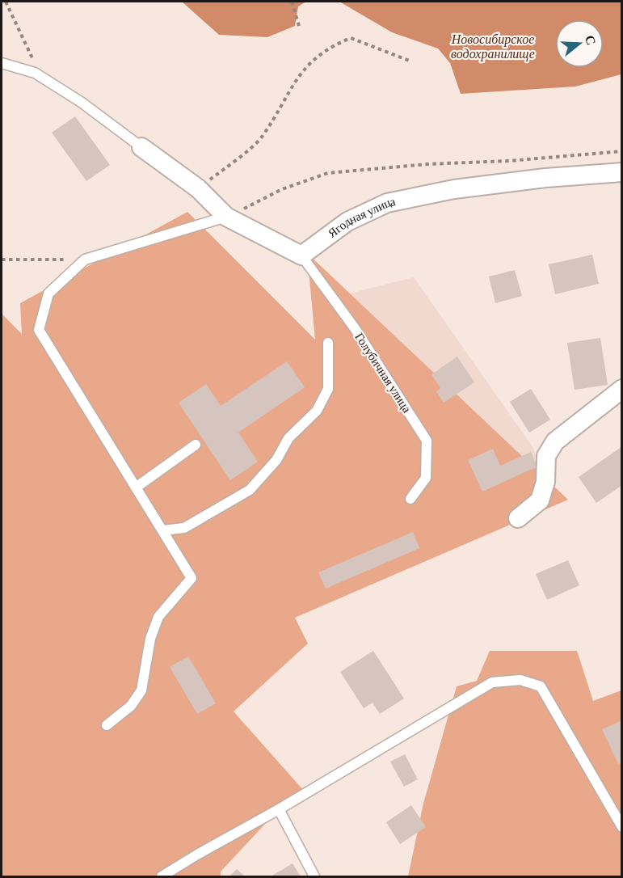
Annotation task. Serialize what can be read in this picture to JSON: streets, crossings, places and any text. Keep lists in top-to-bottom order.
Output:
{
  "streets": {
    "street": ["Ягодная улица"],
    "lane": ["Голубичная улица"]
  },
  "crossings": [
    ["Ягодная улица", "Голубичная улица"]
  ],
  "water": ["Новосибирское водохранилище"],
  "north": "right"
}
